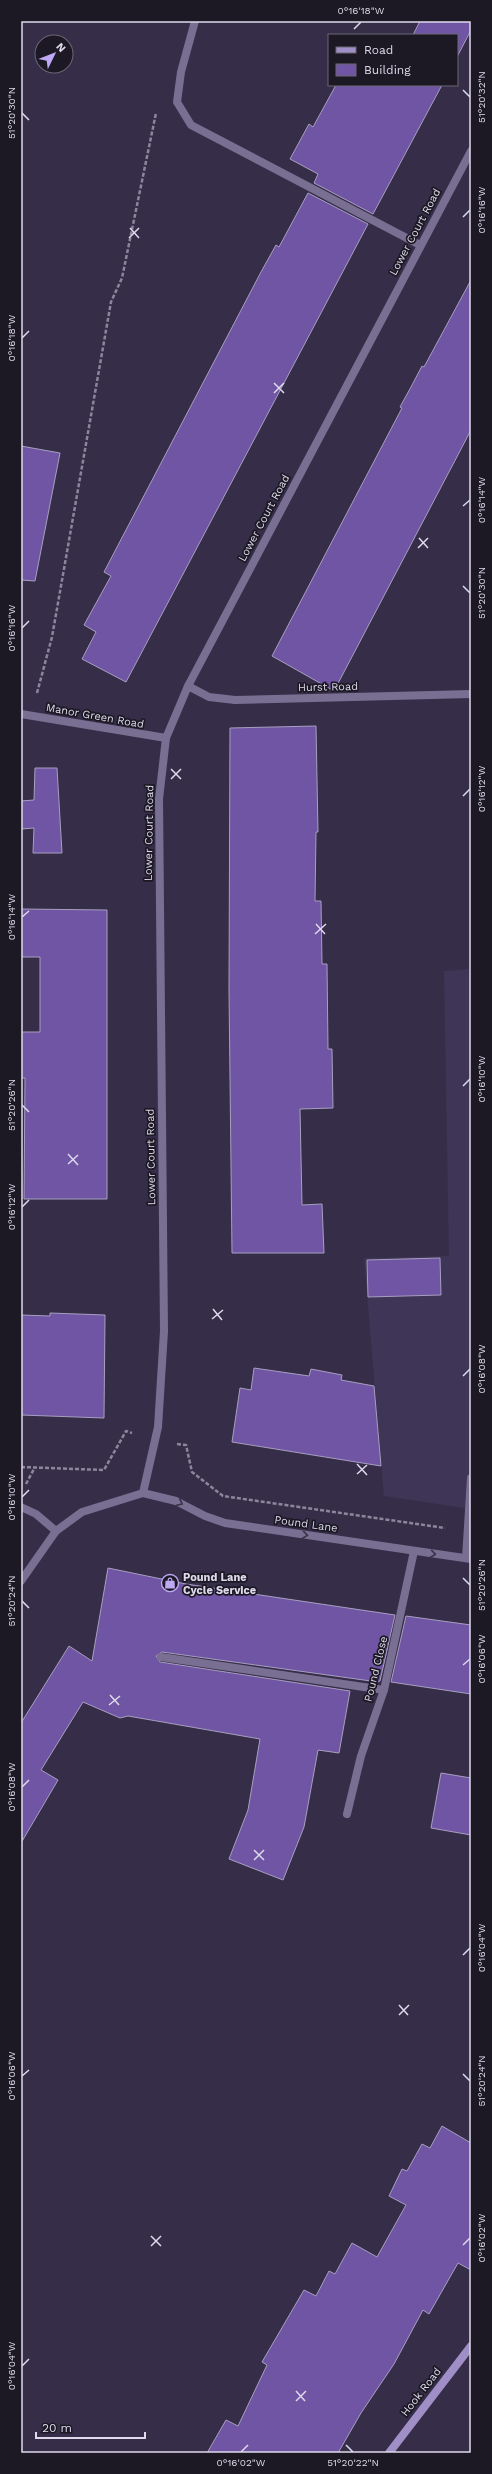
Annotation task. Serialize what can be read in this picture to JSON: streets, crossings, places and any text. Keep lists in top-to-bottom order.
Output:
{
  "streets": {
    "main road": ["Hook Road"],
    "street": [
      "Lower Court Road",
      "Hurst Road",
      "Manor Green Road",
      "Pound Lane",
      "Pound Close"
    ]
  },
  "crossings": [
    ["Lower Court Road", "Hurst Road"],
    ["Lower Court Road", "Manor Green Road"],
    ["Lower Court Road", "Pound Lane"],
    ["Pound Lane", "Pound Close"]
  ],
  "one_way": ["Pound Lane"],
  "places": {
    "shop": ["Pound Lane Cycle Service"]
  },
  "legend": ["Road", "Building"],
  "scale_bar": "20 m",
  "north": "top right",
  "coordinates": [
    "0°16'18\"W",
    "51°20'32\"N",
    "51°20'30\"N",
    "0°16'16\"W",
    "0°16'14\"W",
    "0°16'12\"W",
    "0°16'10\"W",
    "51°20'26\"N",
    "0°16'08\"W",
    "51°20'24\"N",
    "0°16'06\"W",
    "0°16'04\"W",
    "0°16'02\"W",
    "51°20'22\"N"
  ]
}
